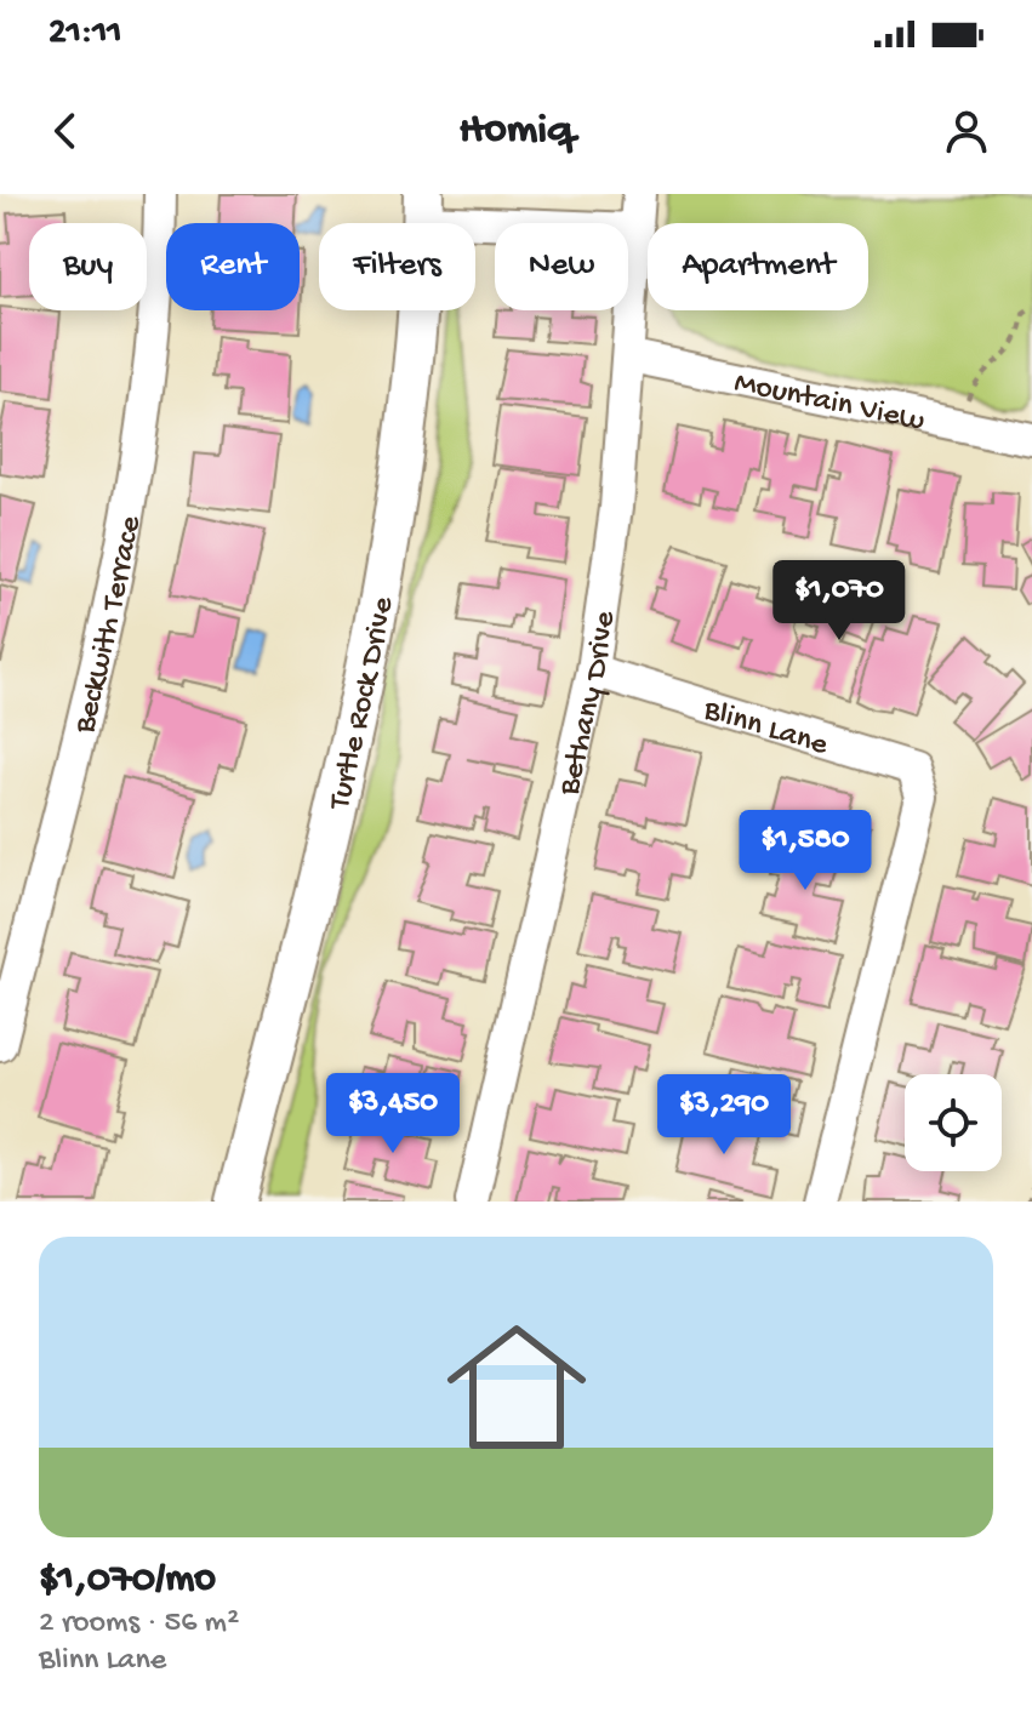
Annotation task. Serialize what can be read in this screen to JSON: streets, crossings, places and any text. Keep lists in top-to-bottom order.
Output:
{
  "streets": {
    "street": [
      "Mountain View",
      "Beckwith Terrace",
      "Bethany Drive",
      "Turtle Rock Drive",
      "Blinn Lane"
    ]
  },
  "crossings": [
    ["Mountain View", "Bethany Drive"],
    ["Bethany Drive", "Blinn Lane"]
  ],
  "page": {
    "status": "21:11",
    "header": "Homiq",
    "chip": [
      "Buy",
      "Rent",
      "Filters",
      "New",
      "Apartment"
    ],
    "price": [
      "$1,070",
      "$1,580",
      "$3,450",
      "$3,290"
    ],
    "list": [
      {
        "name": "$1,070/mo",
        "note": "2 rooms · 56 m² · Blinn Lane"
      }
    ]
  }
}
